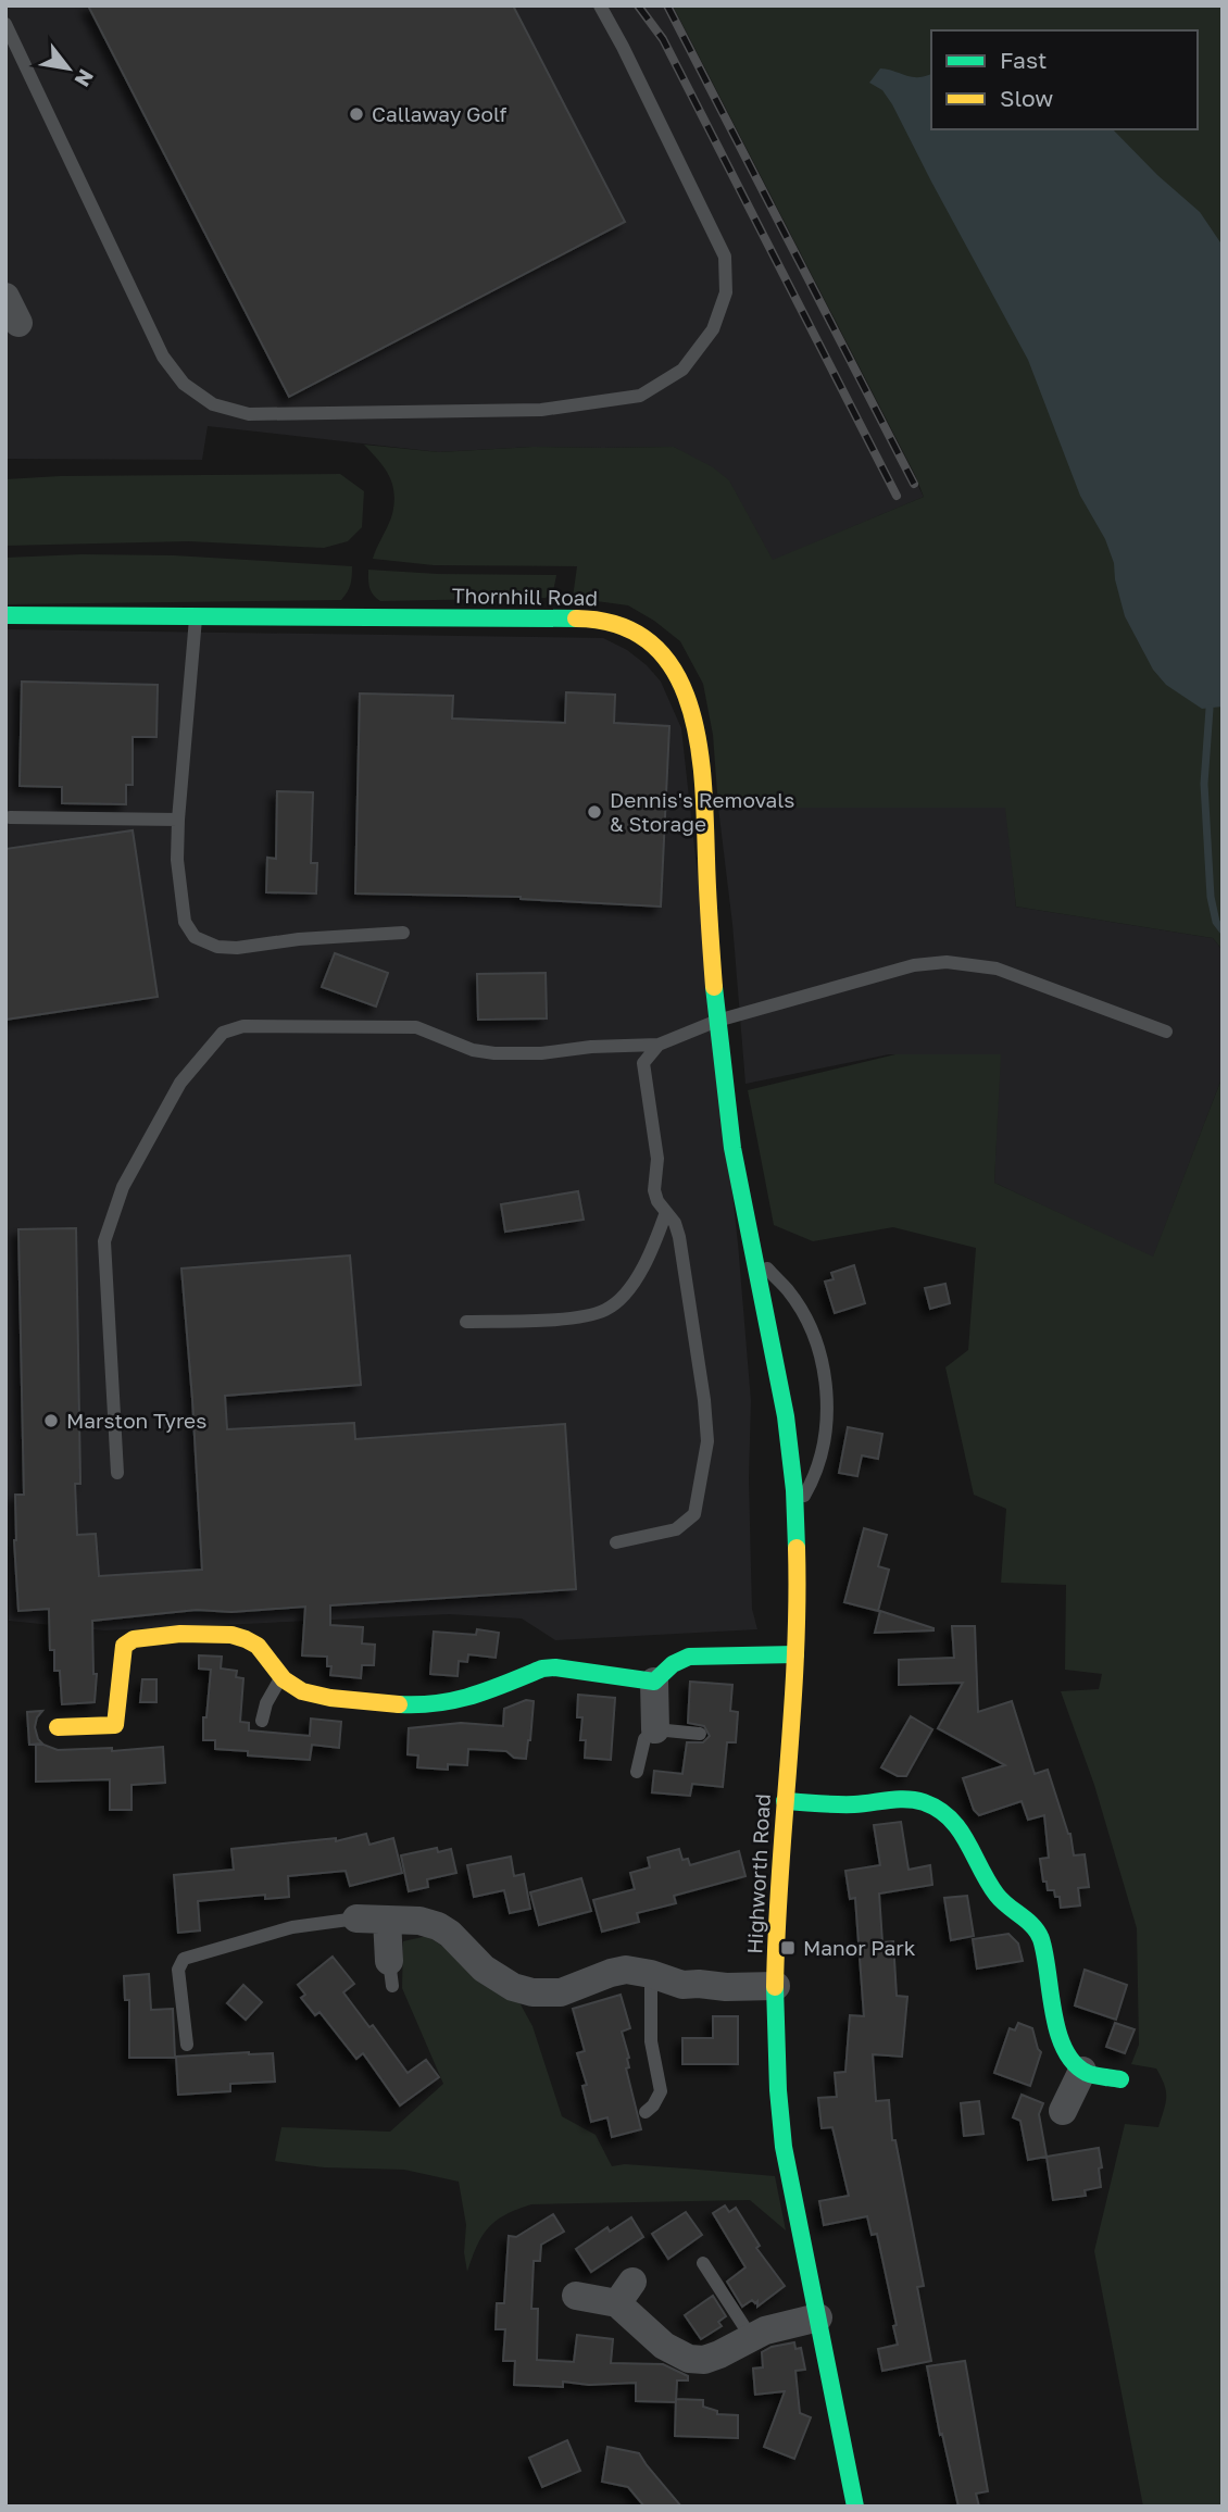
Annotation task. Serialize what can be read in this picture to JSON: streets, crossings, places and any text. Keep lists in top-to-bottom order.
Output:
{
  "streets": {
    "street": ["Thornhill Road", "Highworth Road"]
  },
  "crossings": [
    ["Thornhill Road", "Highworth Road"]
  ],
  "places": {
    "other": ["Callaway Golf", "Dennis's Removals & Storage", "Marston Tyres"],
    "transit": ["Manor Park"]
  },
  "legend": ["Fast", "Slow"],
  "north": "bottom right"
}
